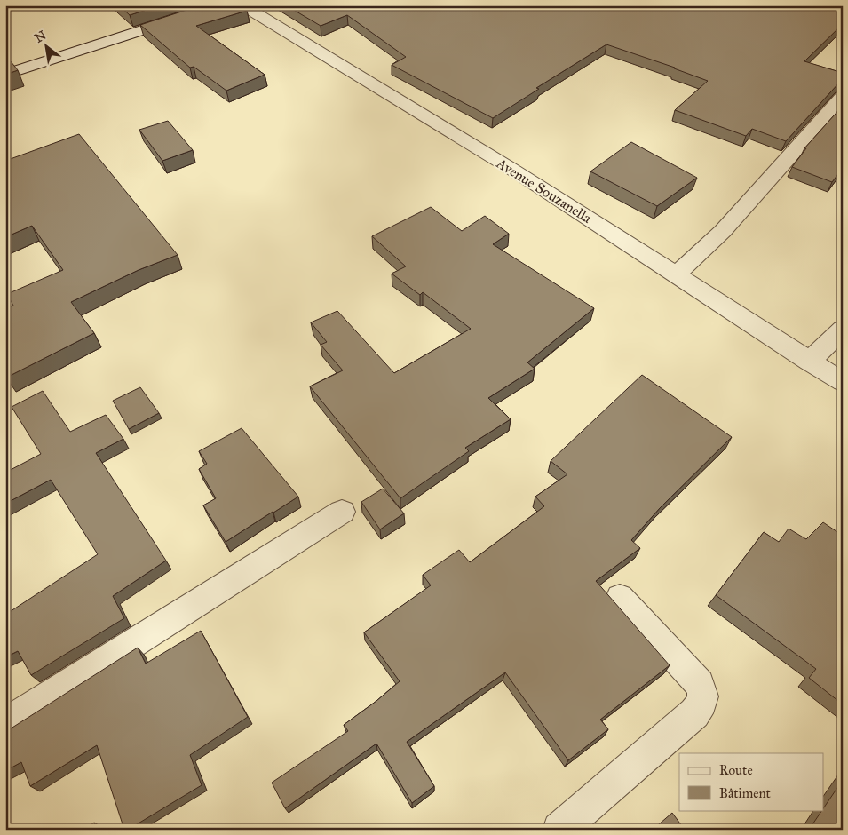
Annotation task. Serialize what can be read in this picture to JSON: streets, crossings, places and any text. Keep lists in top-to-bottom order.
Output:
{
  "streets": {
    "street": ["Avenue Souzanella"]
  },
  "legend": ["Route", "Bâtiment"],
  "north": "top left"
}
